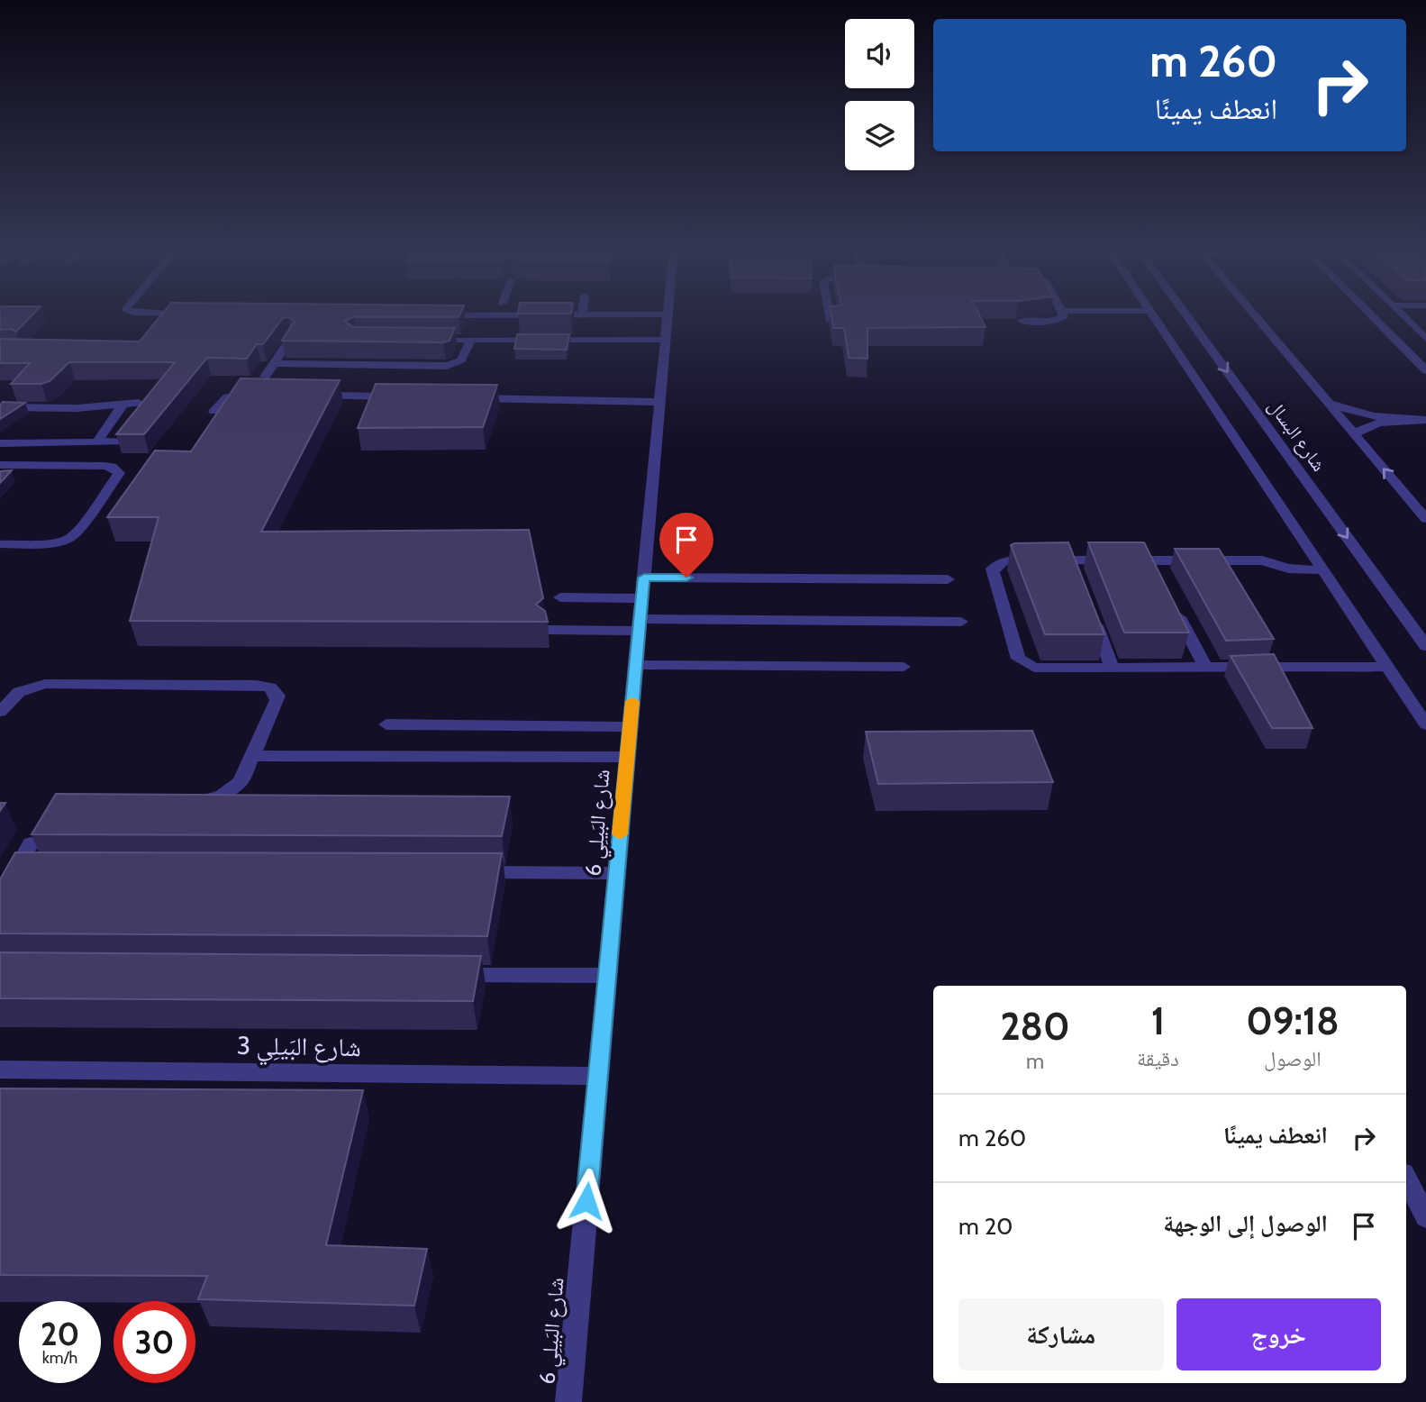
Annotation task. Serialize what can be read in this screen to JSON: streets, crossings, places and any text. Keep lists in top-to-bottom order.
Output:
{
  "streets": {
    "street": ["شارع البسال", "شارع البَيلِي 6", "شارع البَيلِي 3"]
  },
  "crossings": [
    ["شارع البَيلِي 6", "شارع البَيلِي 3"]
  ],
  "page": {
    "turn": ["260 m", "انعطف يمينًا"],
    "eta": [
      "09:18",
      "الوصول",
      "1",
      "دقيقة",
      "280",
      "m"
    ],
    "list": [
      {
        "name": "انعطف يمينًا",
        "value": "260 m"
      },
      {
        "name": "الوصول إلى الوجهة",
        "value": "20 m"
      }
    ],
    "buttons": ["خروج", "مشاركة"],
    "speed": "20 km/h",
    "limit": "30"
  }
}
